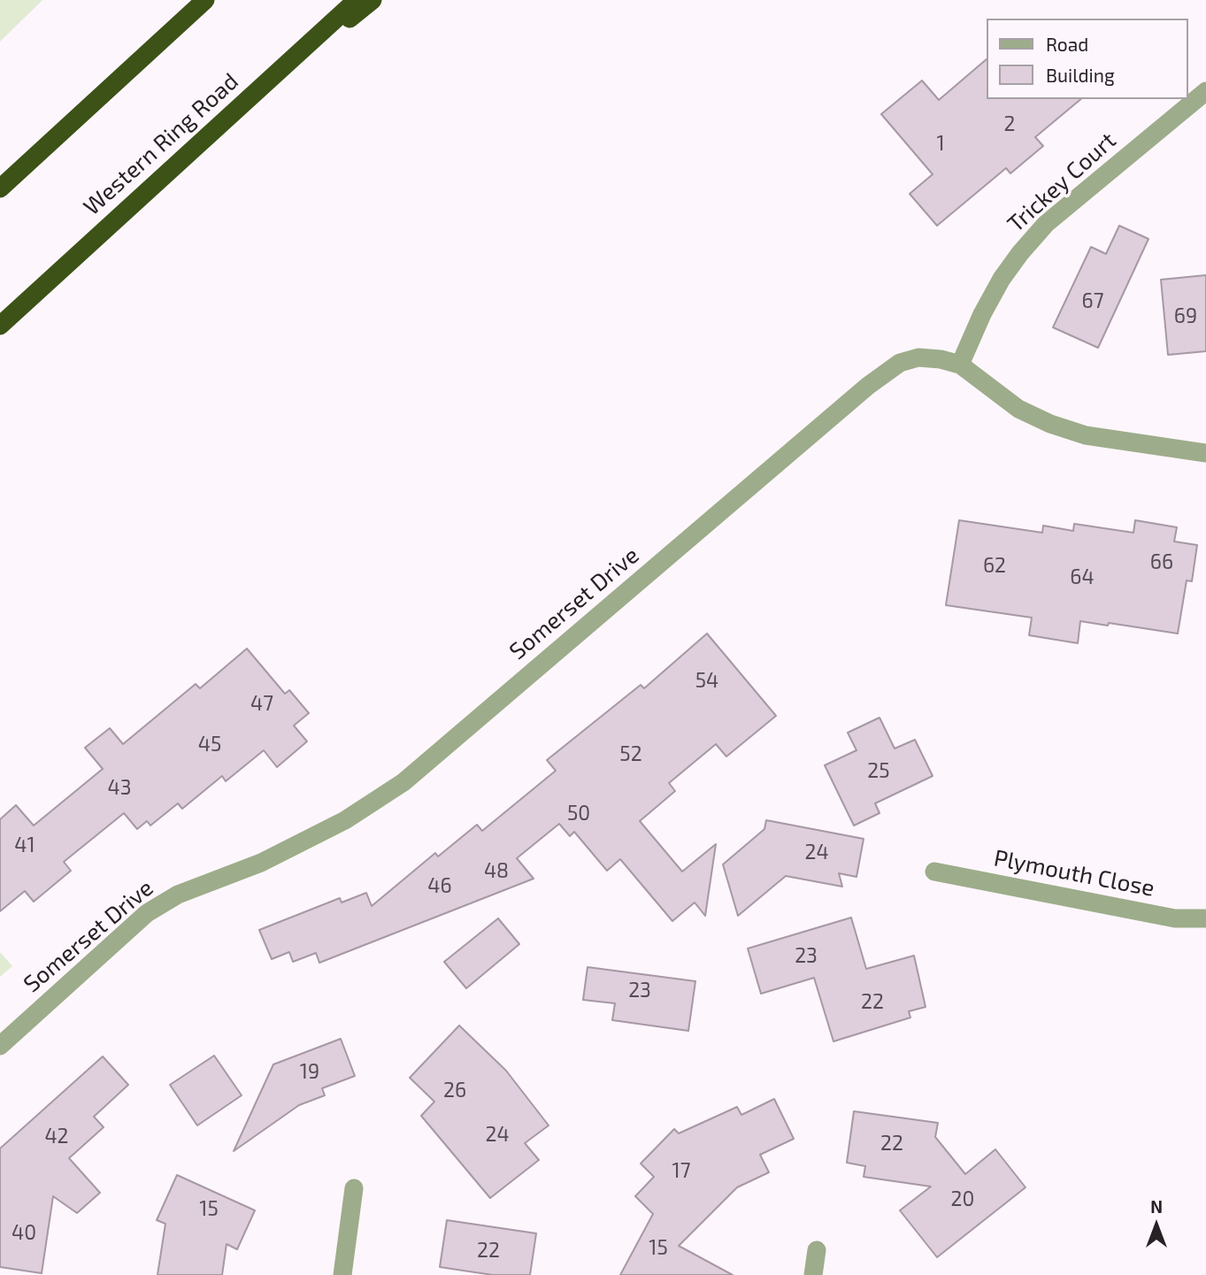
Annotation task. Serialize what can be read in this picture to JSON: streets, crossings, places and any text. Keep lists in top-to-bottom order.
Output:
{
  "streets": {
    "highway": ["Western Ring Road"],
    "street": ["Trickey Court", "Somerset Drive", "Plymouth Close"]
  },
  "crossings": [
    ["Trickey Court", "Somerset Drive"]
  ],
  "house_numbers": [
    "2",
    "1",
    "67",
    "69",
    "66",
    "62",
    "64",
    "54",
    "47",
    "45",
    "52",
    "25",
    "43",
    "50",
    "41",
    "24",
    "48",
    "46",
    "23",
    "23",
    "22",
    "19",
    "26",
    "24",
    "42",
    "22",
    "17",
    "20",
    "15",
    "40",
    "15",
    "22"
  ],
  "legend": ["Road", "Building"],
  "north": "top"
}
